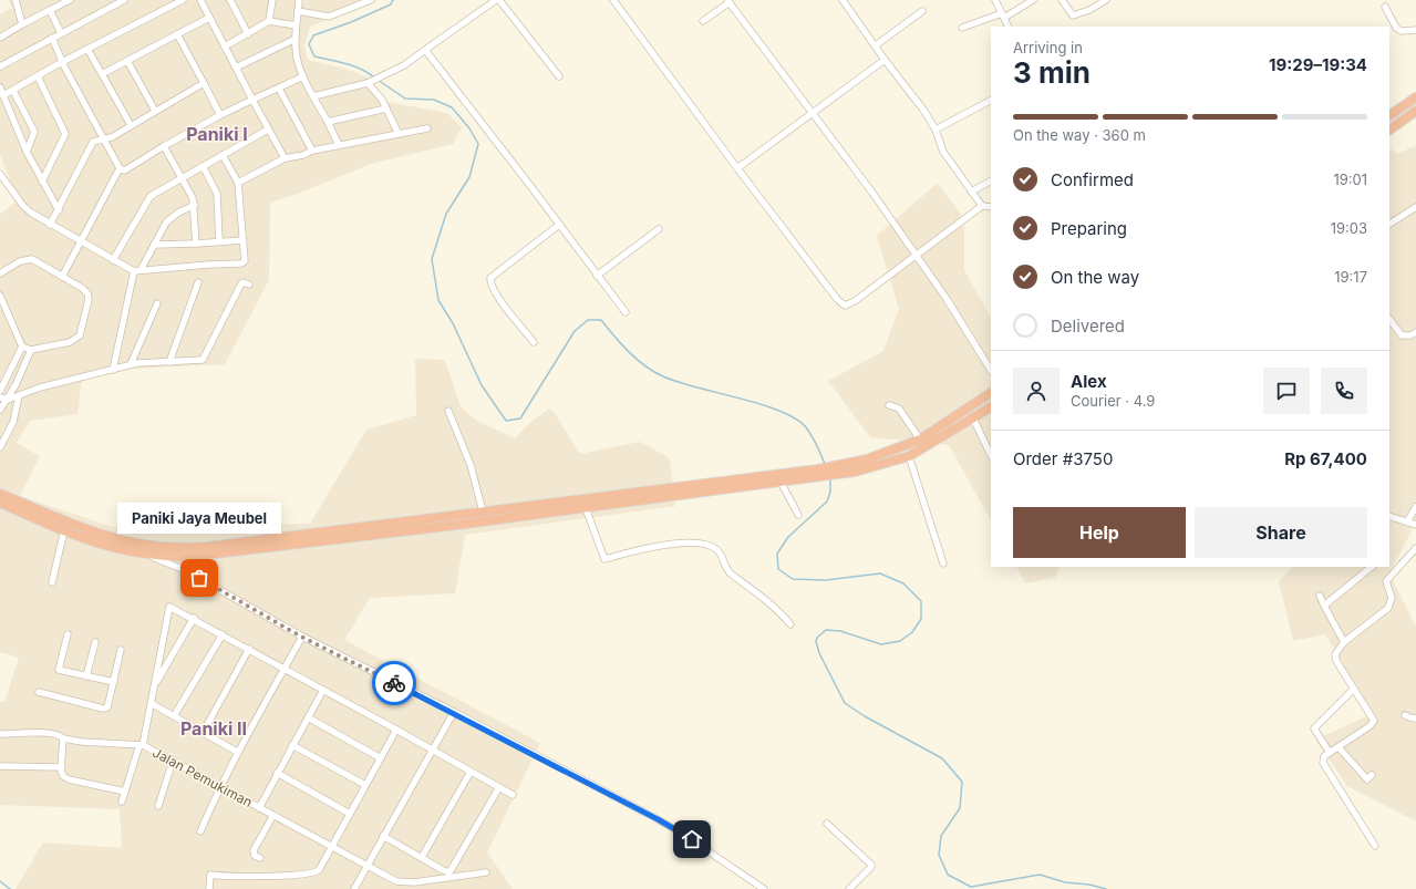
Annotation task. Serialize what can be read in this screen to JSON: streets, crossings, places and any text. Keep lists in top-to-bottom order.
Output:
{
  "streets": {
    "street": ["Jalan Pemukiman"]
  },
  "districts": ["Paniki I", "Paniki II"],
  "places": ["Paniki Jaya Meubel"],
  "page": {
    "heading": ["3 min", "Arriving in", "19:29–19:34"],
    "panel": [
      "Alex",
      "Courier · 4.9",
      "Order #3750",
      "Rp 67,400"
    ],
    "bar": "On the way · 360 m",
    "list": [
      ["Confirmed", "19:01"],
      ["Preparing", "19:03"],
      ["On the way", "19:17"],
      "Delivered"
    ],
    "buttons": ["Help", "Share"],
    "bubble": "Paniki Jaya Meubel"
  }
}
